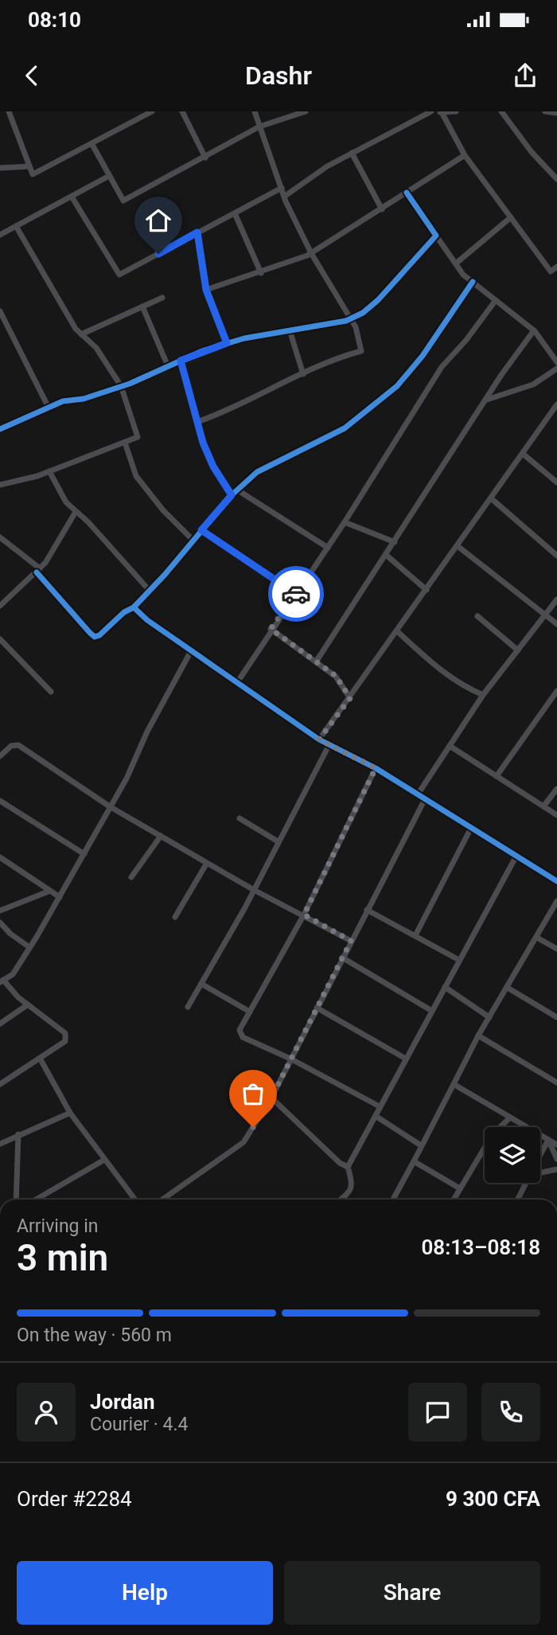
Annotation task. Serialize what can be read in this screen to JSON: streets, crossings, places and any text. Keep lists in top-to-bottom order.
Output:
{
  "page": {
    "status": "08:10",
    "header": "Dashr",
    "heading": ["3 min", "Arriving in", "08:13–08:18"],
    "panel": [
      "Jordan",
      "Courier · 4.4",
      "Order #2284",
      "9 300 CFA"
    ],
    "bar": "On the way · 560 m",
    "buttons": ["Help", "Share"]
  }
}
